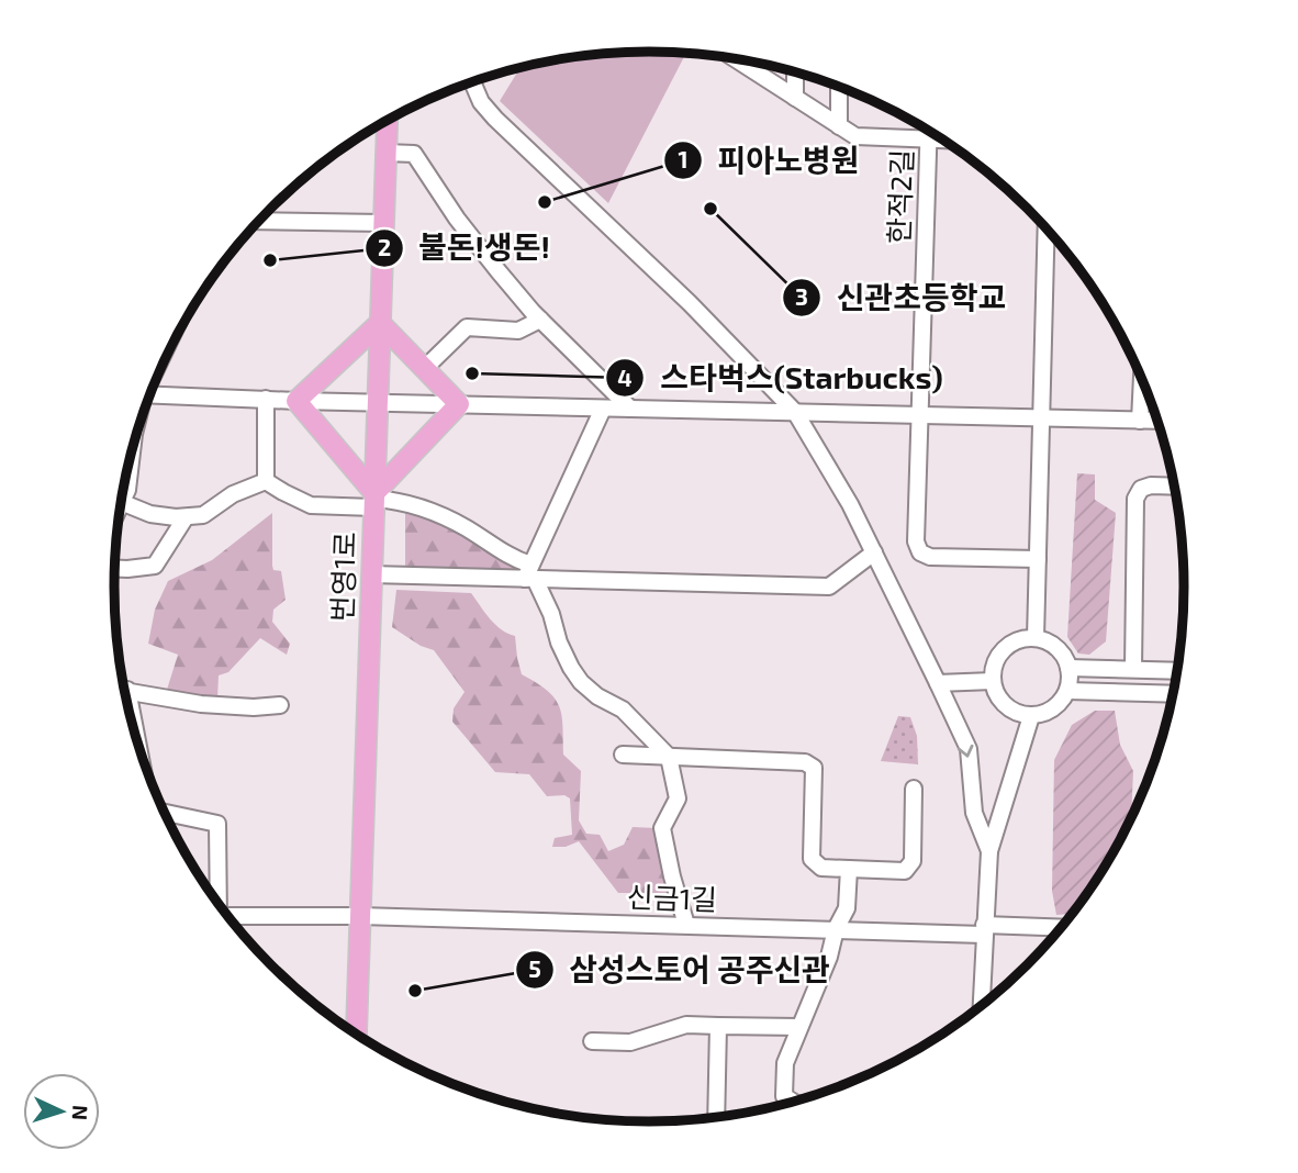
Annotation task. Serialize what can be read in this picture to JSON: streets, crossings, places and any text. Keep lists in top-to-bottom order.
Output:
{
  "streets": {
    "main road": ["번영1로"],
    "street": ["한적2길", "신금1길"]
  },
  "crossings": [
    ["번영1로", "신금1길"]
  ],
  "places": [
    "피아노병원",
    "신관초등학교",
    "불돈!생돈!",
    "스타벅스(Starbucks)",
    "삼성스토어 공주신관"
  ],
  "north": "right"
}
